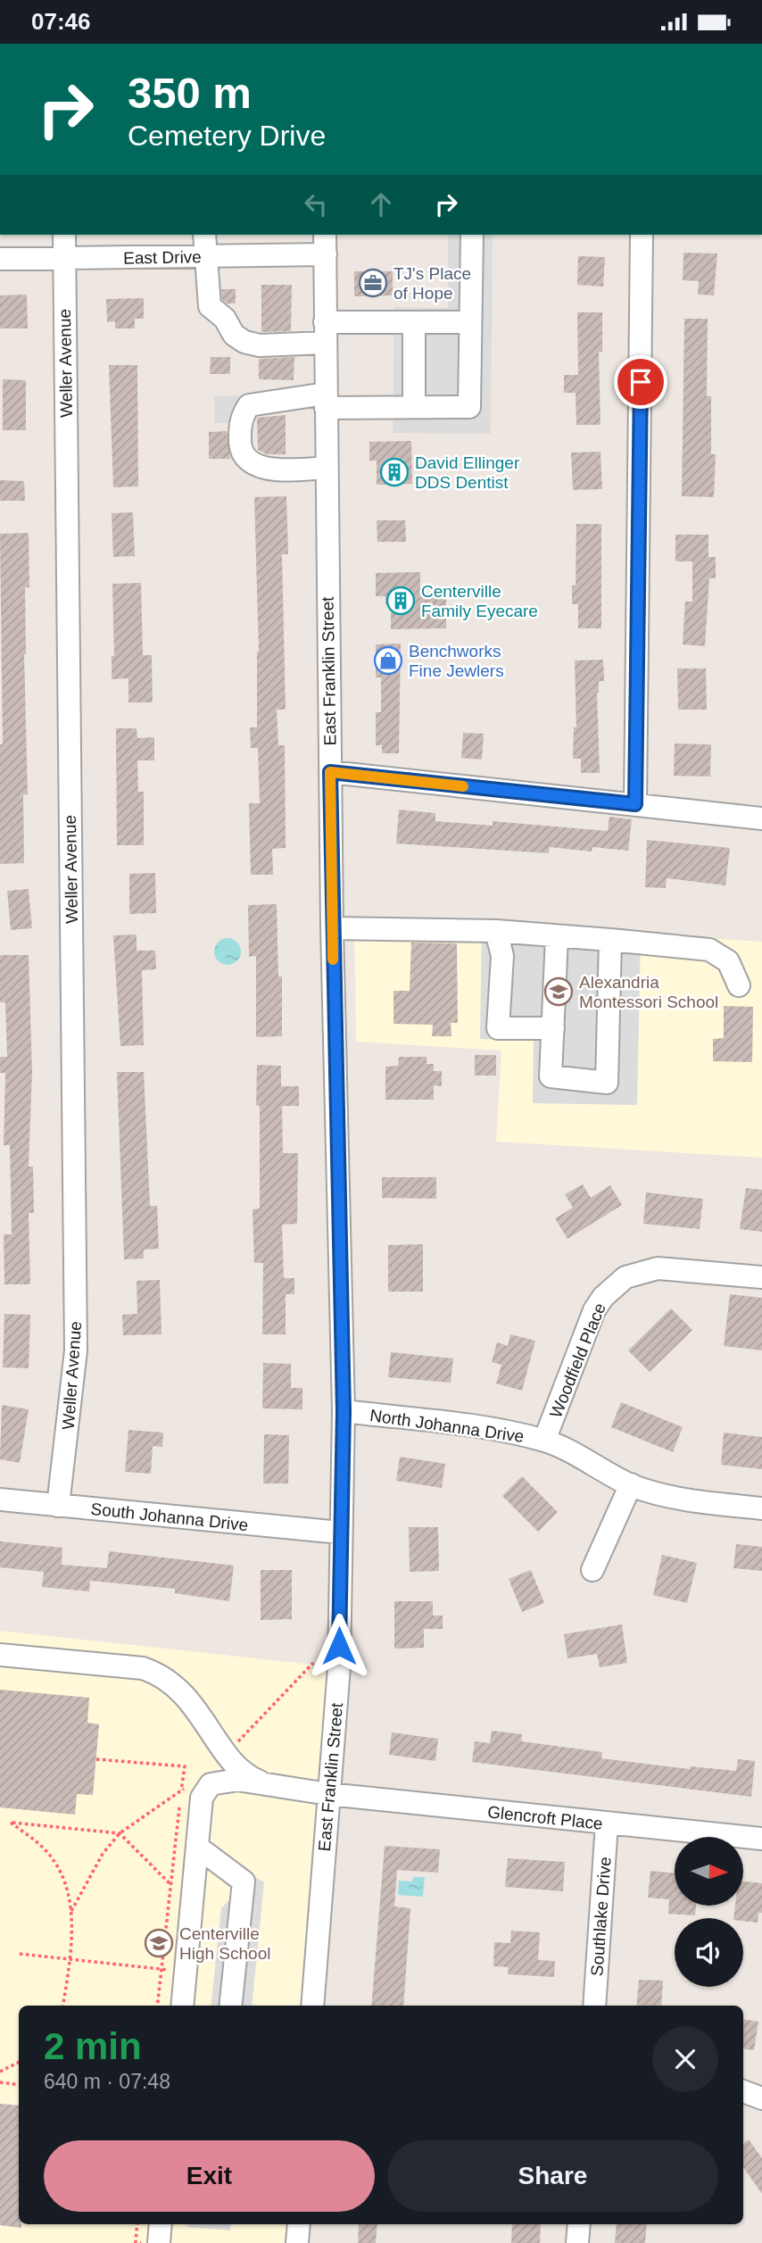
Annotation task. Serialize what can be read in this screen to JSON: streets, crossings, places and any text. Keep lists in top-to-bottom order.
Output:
{
  "streets": {
    "street": [
      "East Drive",
      "Weller Avenue",
      "East Franklin Street",
      "Woodfield Place",
      "North Johanna Drive",
      "South Johanna Drive",
      "Glencroft Place",
      "Southlake Drive"
    ]
  },
  "crossings": [
    ["East Drive", "Weller Avenue"],
    ["East Drive", "East Franklin Street"],
    ["Weller Avenue", "South Johanna Drive"],
    ["East Franklin Street", "North Johanna Drive"],
    ["East Franklin Street", "South Johanna Drive"],
    ["East Franklin Street", "Glencroft Place"],
    ["Woodfield Place", "North Johanna Drive"],
    ["Glencroft Place", "Southlake Drive"]
  ],
  "places": {
    "office": ["TJ's Place of Hope"],
    "building": ["David Ellinger DDS Dentist", "Centerville Family Eyecare"],
    "shop": ["Benchworks Fine Jewlers"],
    "school or university": ["Alexandria Montessori School", "Centerville High School"]
  },
  "north": "right",
  "page": {
    "status": "07:46",
    "turn": ["350 m", "Cemetery Drive"],
    "heading": ["2 min", "640 m · 07:48"],
    "buttons": ["Exit", "Share"]
  }
}
